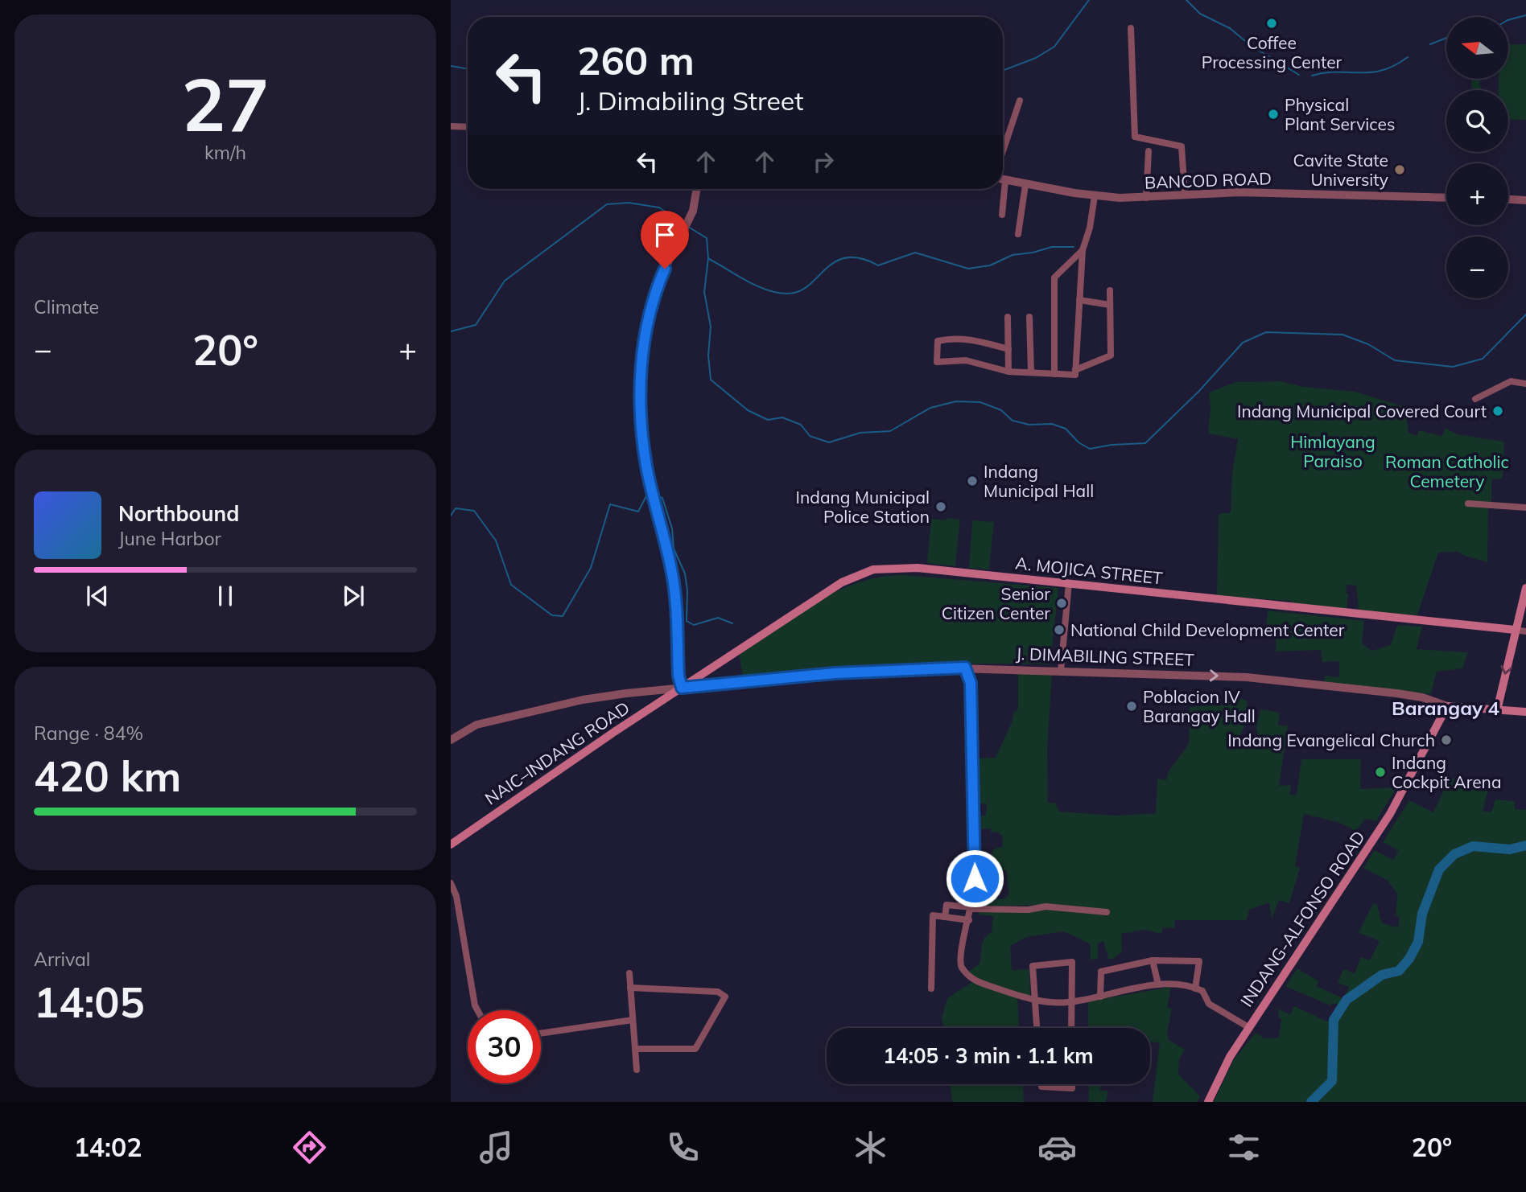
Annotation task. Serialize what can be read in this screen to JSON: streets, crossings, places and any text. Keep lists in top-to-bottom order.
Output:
{
  "streets": {
    "main road": [
      "A. MOJICA STREET",
      "J. DIMABILING STREET",
      "NAIC–INDANG ROAD",
      "INDANG-ALFONSO ROAD"
    ],
    "street": ["BANCOD ROAD"]
  },
  "crossings": [
    ["A. MOJICA STREET", "J. DIMABILING STREET"],
    ["A. MOJICA STREET", "NAIC–INDANG ROAD"],
    ["J. DIMABILING STREET", "NAIC–INDANG ROAD"],
    ["J. DIMABILING STREET", "INDANG-ALFONSO ROAD"]
  ],
  "one_way": ["J. DIMABILING STREET"],
  "districts": ["Barangay 4"],
  "parks": ["Himlayang Paraiso", "Roman Catholic Cemetery"],
  "places": [
    "Coffee Processing Center",
    "Physical Plant Services",
    "Cavite State University",
    "Indang Municipal Covered Court",
    "Indang Municipal Hall",
    "Indang Municipal Police Station",
    "Senior Citizen Center",
    "National Child Development Center",
    "Poblacion IV Barangay Hall",
    "Indang Evangelical Church",
    "Indang Cockpit Arena"
  ],
  "north": "left",
  "page": {
    "tile": [
      ["27", "km/h"],
      "Climate",
      ["Range · 84%", "420 km"],
      ["Arrival", "14:05"]
    ],
    "map_buttons": ["+", "−"],
    "turn": ["260 m", "J. Dimabiling Street"],
    "heat": ["−", "20°", "+"],
    "song": ["Northbound", "June Harbor"],
    "limit": "30",
    "trip": "14:05 · 3 min · 1.1 km",
    "tabs": ["14:02", "20°"]
  }
}
